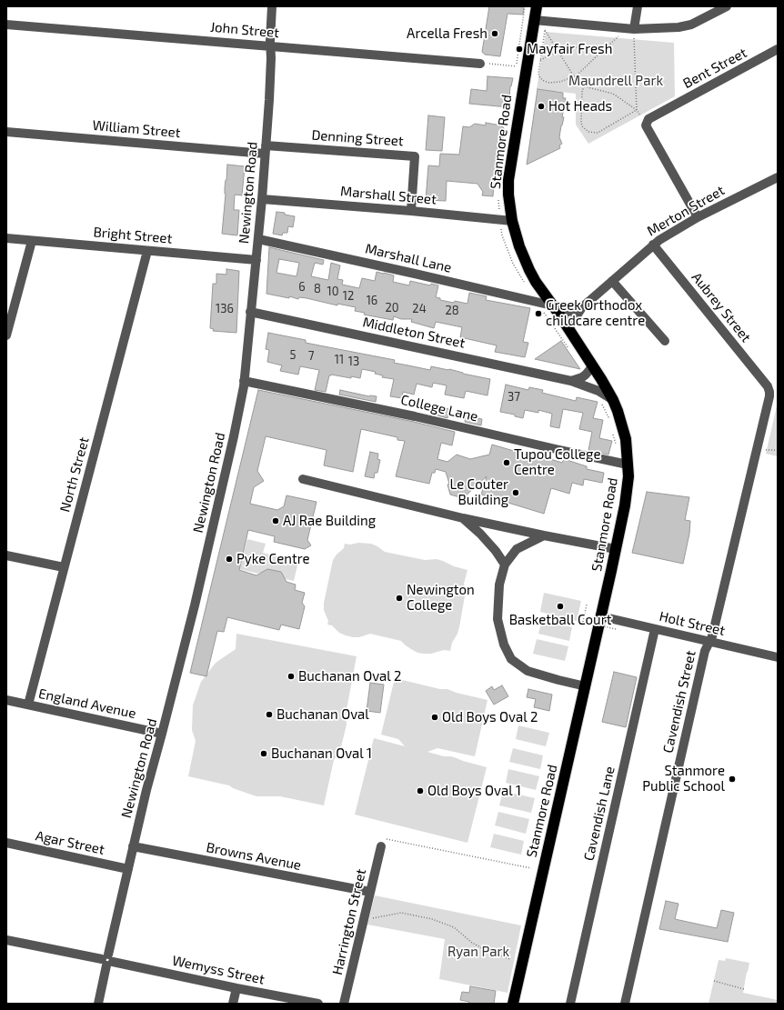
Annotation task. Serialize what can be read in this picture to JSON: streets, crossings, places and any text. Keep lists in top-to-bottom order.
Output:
{
  "streets": {
    "highway": ["Stanmore Road"],
    "street": [
      "John Street",
      "Bent Street",
      "William Street",
      "Denning Street",
      "Newington Road",
      "Marshall Street",
      "Merton Street",
      "Bright Street",
      "Marshall Lane",
      "Aubrey Street",
      "Middleton Street",
      "College Lane",
      "North Street",
      "Holt Street",
      "Cavendish Street",
      "England Avenue",
      "Cavendish Lane",
      "Agar Street",
      "Browns Avenue",
      "Harrington Street",
      "Wemyss Street"
    ]
  },
  "crossings": [
    ["John Street", "Newington Road"],
    ["William Street", "Denning Street"],
    ["William Street", "Newington Road"],
    ["Denning Street", "Newington Road"],
    ["Denning Street", "Marshall Street"],
    ["Stanmore Road", "Marshall Street"],
    ["Stanmore Road", "Merton Street"],
    ["Stanmore Road", "Marshall Lane"],
    ["Stanmore Road", "Middleton Street"],
    ["Stanmore Road", "College Lane"],
    ["Stanmore Road", "Holt Street"],
    ["Newington Road", "Marshall Street"],
    ["Newington Road", "Bright Street"],
    ["Newington Road", "Marshall Lane"],
    ["Newington Road", "Middleton Street"],
    ["Newington Road", "College Lane"],
    ["Newington Road", "England Avenue"],
    ["Newington Road", "Agar Street"],
    ["Newington Road", "Browns Avenue"],
    ["Newington Road", "Wemyss Street"],
    ["Merton Street", "Aubrey Street"],
    ["Bright Street", "North Street"],
    ["Aubrey Street", "Cavendish Street"],
    ["North Street", "England Avenue"],
    ["Holt Street", "Cavendish Street"],
    ["Holt Street", "Cavendish Lane"],
    ["Browns Avenue", "Harrington Street"]
  ],
  "parks": ["Maundrell Park", "Ryan Park"],
  "places": [
    "Arcella Fresh",
    "Mayfair Fresh",
    "Hot Heads",
    "Greek Orthodox childcare centre",
    "Tupou College Centre",
    "Le Couter Building",
    "AJ Rae Building",
    "Pyke Centre",
    "Newington College",
    "Basketball Court",
    "Buchanan Oval 2",
    "Buchanan Oval",
    "Old Boys Oval 2",
    "Buchanan Oval 1",
    "Stanmore Public School",
    "Old Boys Oval 1"
  ],
  "house_numbers": [
    "6",
    "8",
    "10",
    "12",
    "16",
    "20",
    "136",
    "24",
    "28",
    "5",
    "7",
    "11",
    "13",
    "37"
  ]
}
